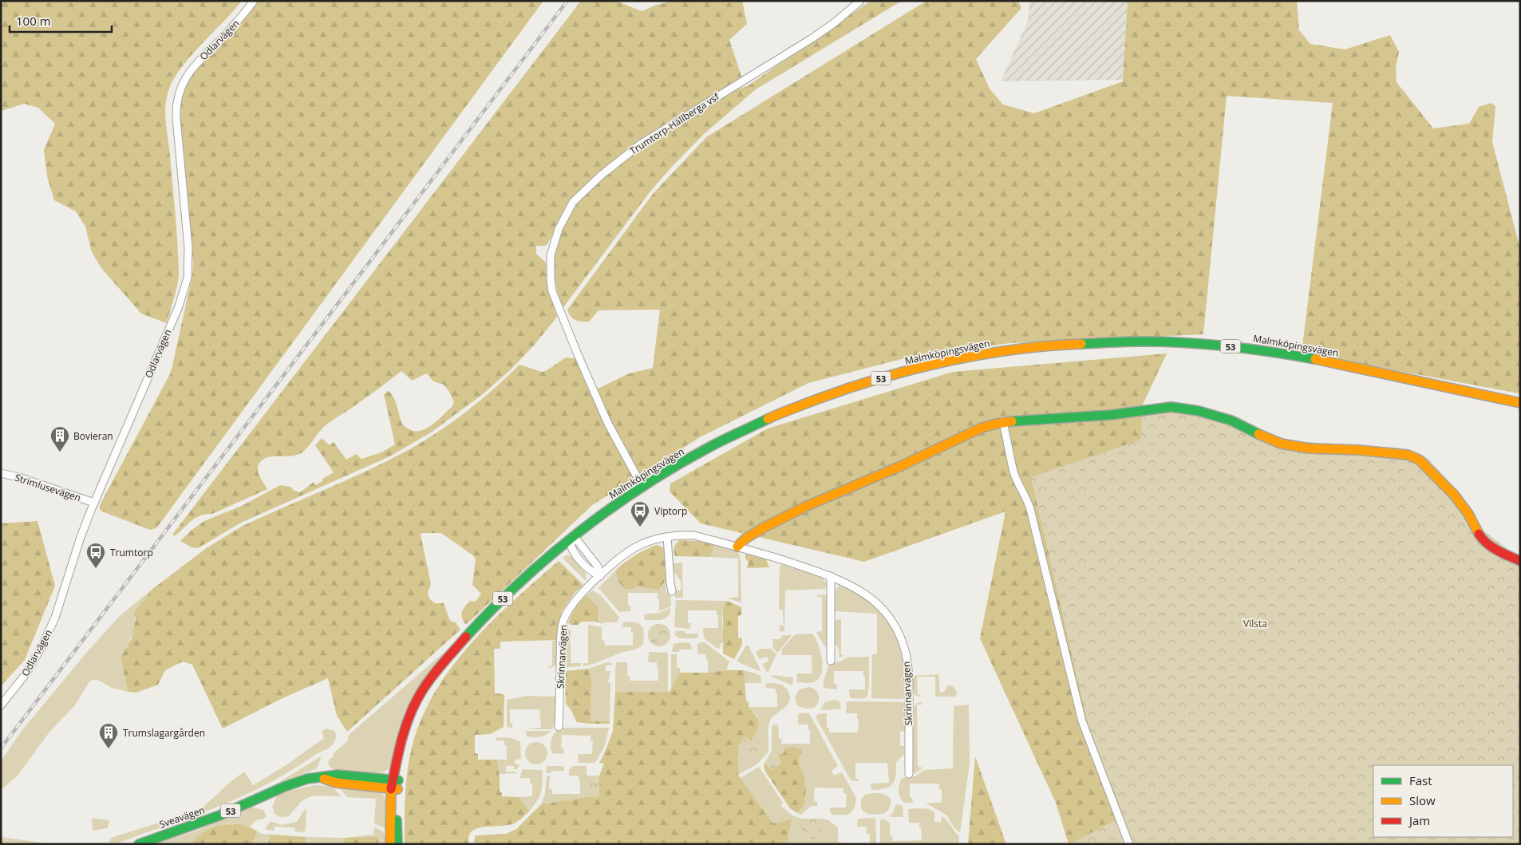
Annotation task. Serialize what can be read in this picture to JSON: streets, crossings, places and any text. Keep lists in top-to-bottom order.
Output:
{
  "streets": {
    "main road": ["Malmköpingsvägen", "53", "Sveavägen"],
    "street": [
      "Odlarvägen",
      "Trumtorp-Hällberga vsf",
      "Strimlusevägen",
      "Skrinnarvägen"
    ]
  },
  "crossings": [
    ["Odlarvägen", "Strimlusevägen"],
    ["Trumtorp-Hällberga vsf", "Malmköpingsvägen"],
    ["Malmköpingsvägen", "Sveavägen"]
  ],
  "parks": ["Vilsta"],
  "places": {
    "building": ["Bovieran", "Trumslagargården"],
    "bus stop": ["Viptorp", "Trumtorp"]
  },
  "legend": ["Fast", "Slow", "Jam"],
  "scale_bar": "100 m"
}
